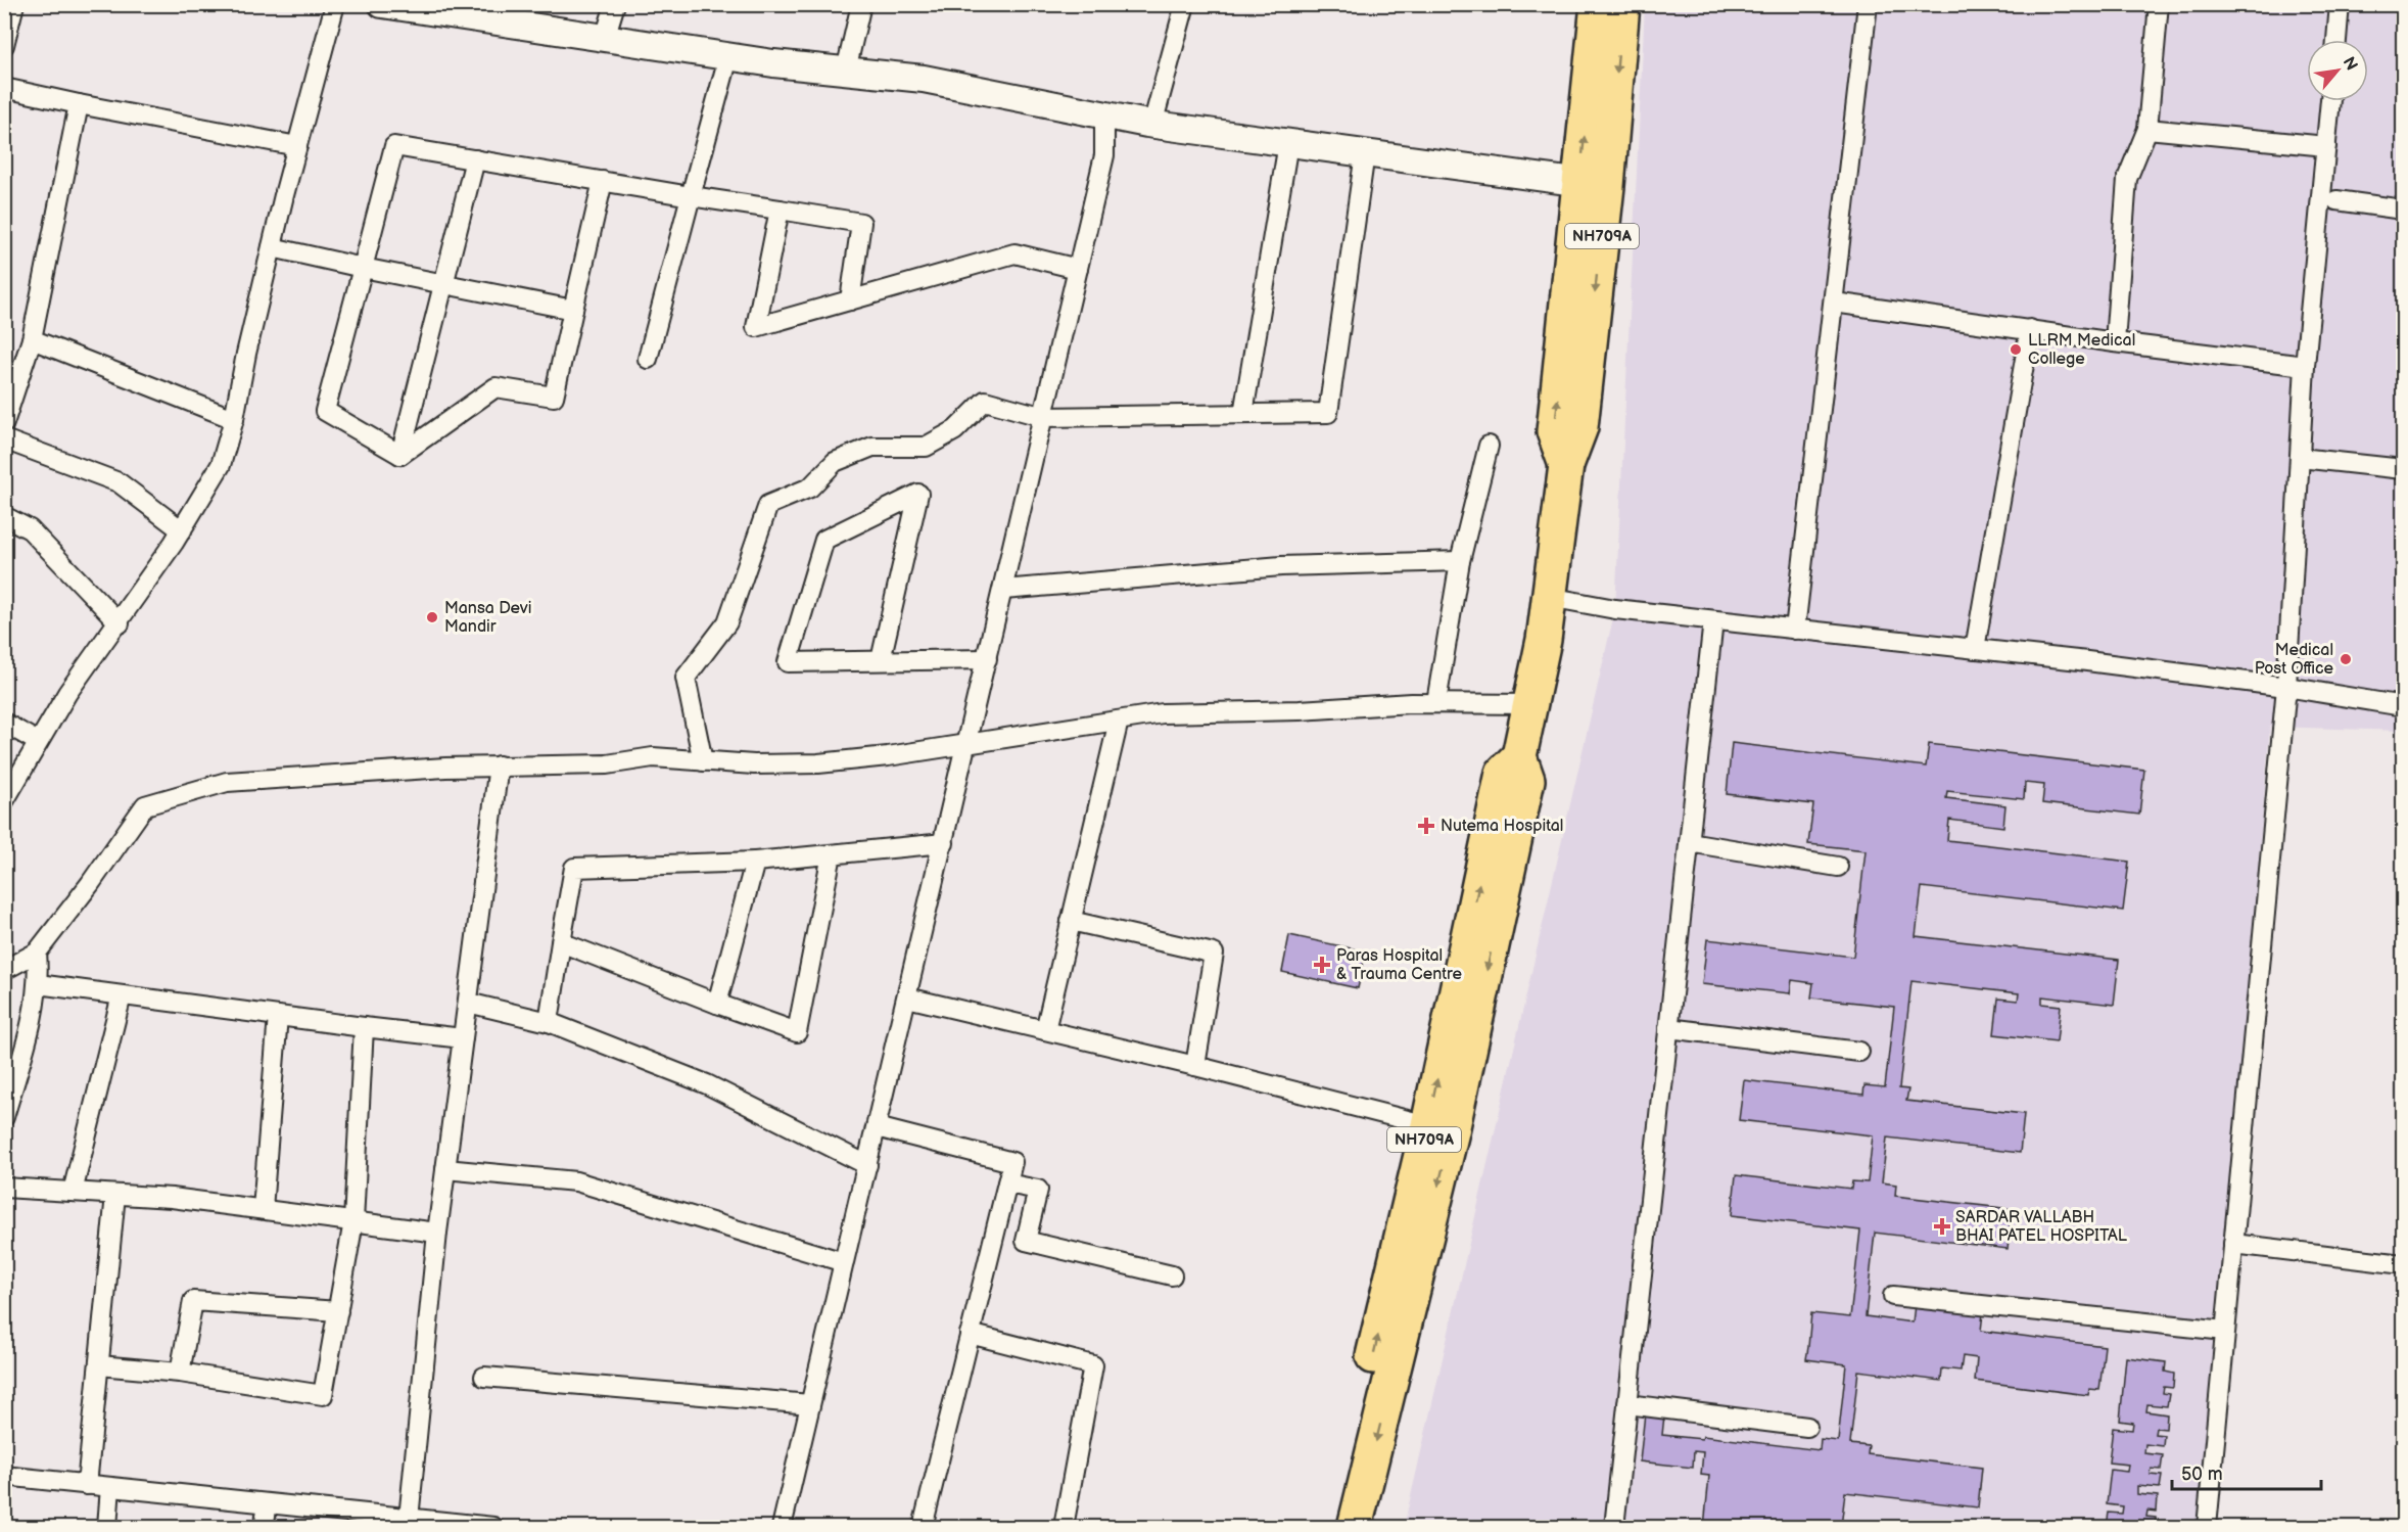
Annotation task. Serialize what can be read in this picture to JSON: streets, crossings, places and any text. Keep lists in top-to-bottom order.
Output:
{
  "streets": {
    "highway": ["NH709A"]
  },
  "places": {
    "other": ["LLRM Medical College", "Mansa Devi Mandir", "Medical Post Office"],
    "health": ["Nutema Hospital", "Paras Hospital & Trauma Centre", "SARDAR VALLABH BHAI PATEL HOSPITAL"]
  },
  "scale_bar": "50 m",
  "north": "top right"
}
